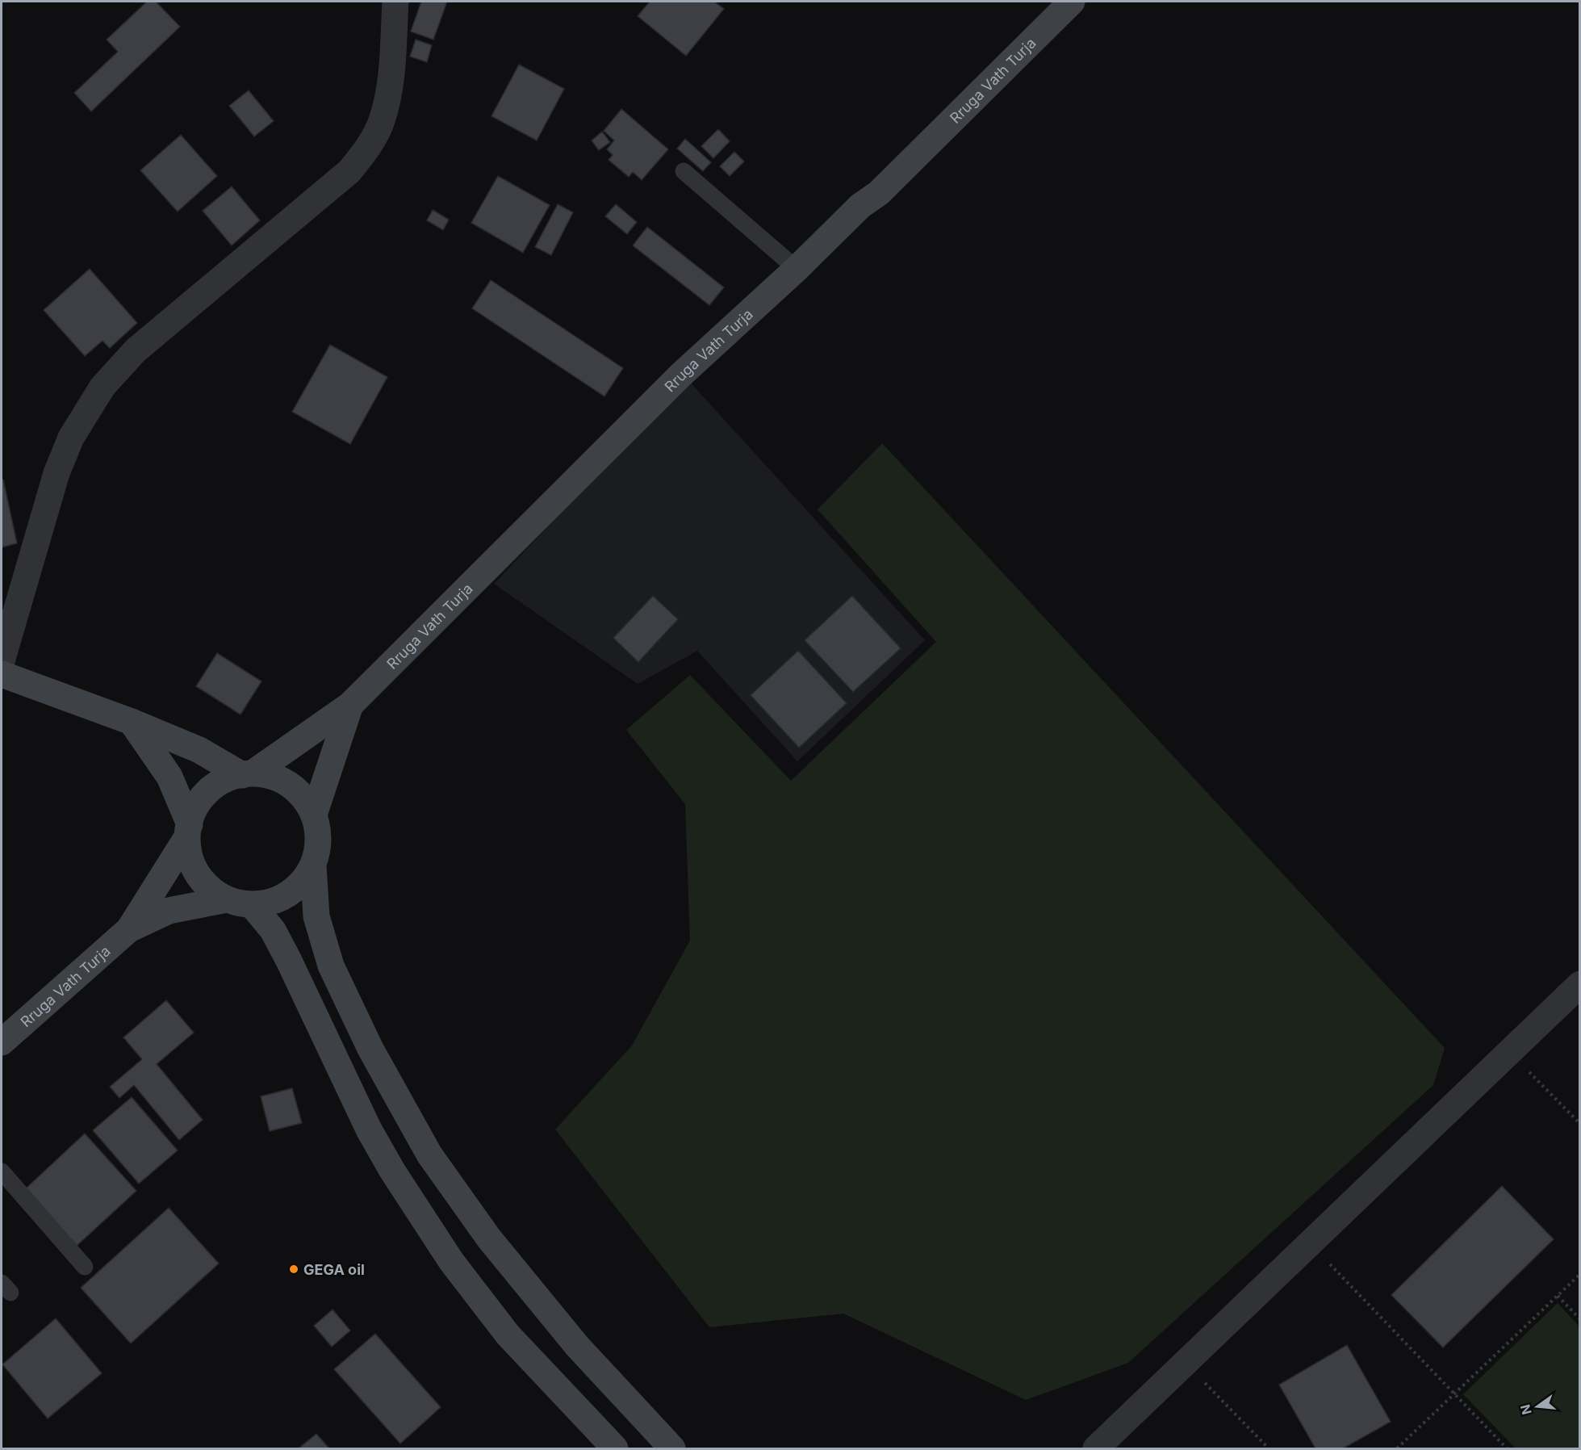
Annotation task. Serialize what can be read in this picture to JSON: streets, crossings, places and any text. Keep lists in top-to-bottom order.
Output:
{
  "streets": {
    "street": ["Rruga Vath Turja"]
  },
  "places": ["GEGA oil"],
  "north": "left"
}
